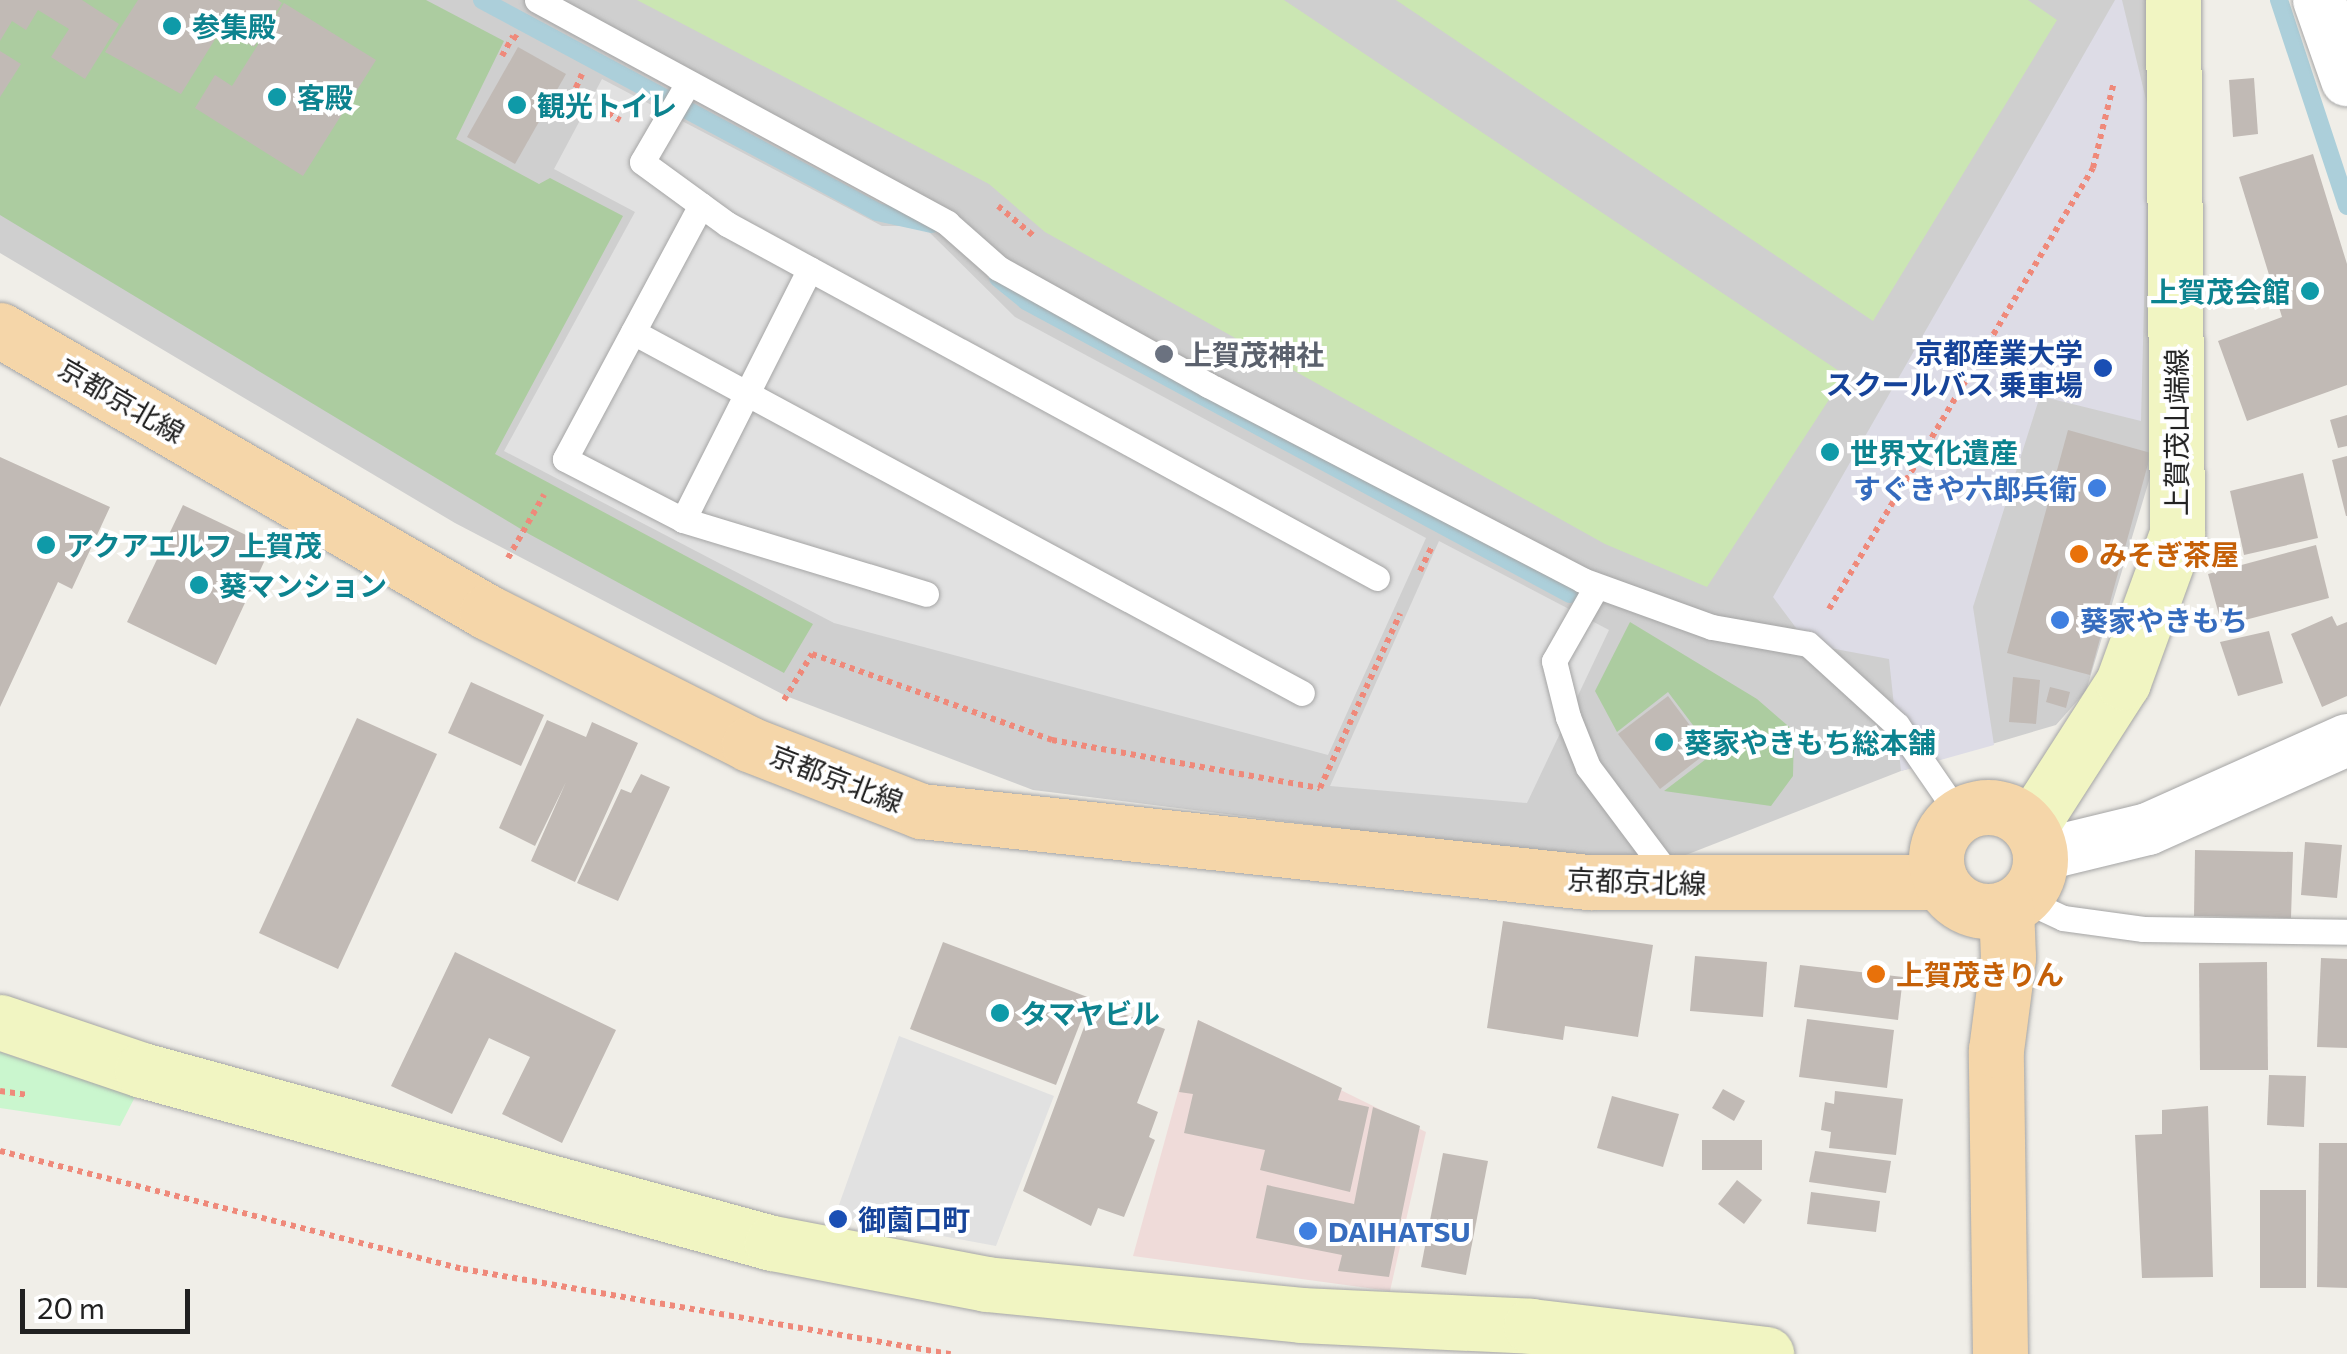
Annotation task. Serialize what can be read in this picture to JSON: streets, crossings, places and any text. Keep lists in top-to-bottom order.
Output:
{
  "streets": {
    "main road": ["京都京北線"],
    "street": ["上賀茂山端線"]
  },
  "crossings": [
    ["京都京北線", "上賀茂山端線"]
  ],
  "places": [
    "参集殿",
    "客殿",
    "観光トイレ",
    "上賀茂会館",
    "上賀茂神社",
    "京都産業大学 スクールバス 乗車場",
    "世界文化遺産",
    "すぐきや六郎兵衛",
    "アクアエルフ 上賀茂",
    "みそぎ茶屋",
    "葵マンション",
    "葵家やきもち",
    "葵家やきもち総本舗",
    "上賀茂きりん",
    "タマヤビル",
    "御薗口町",
    "DAIHATSU"
  ],
  "scale_bar": "20 m"
}
